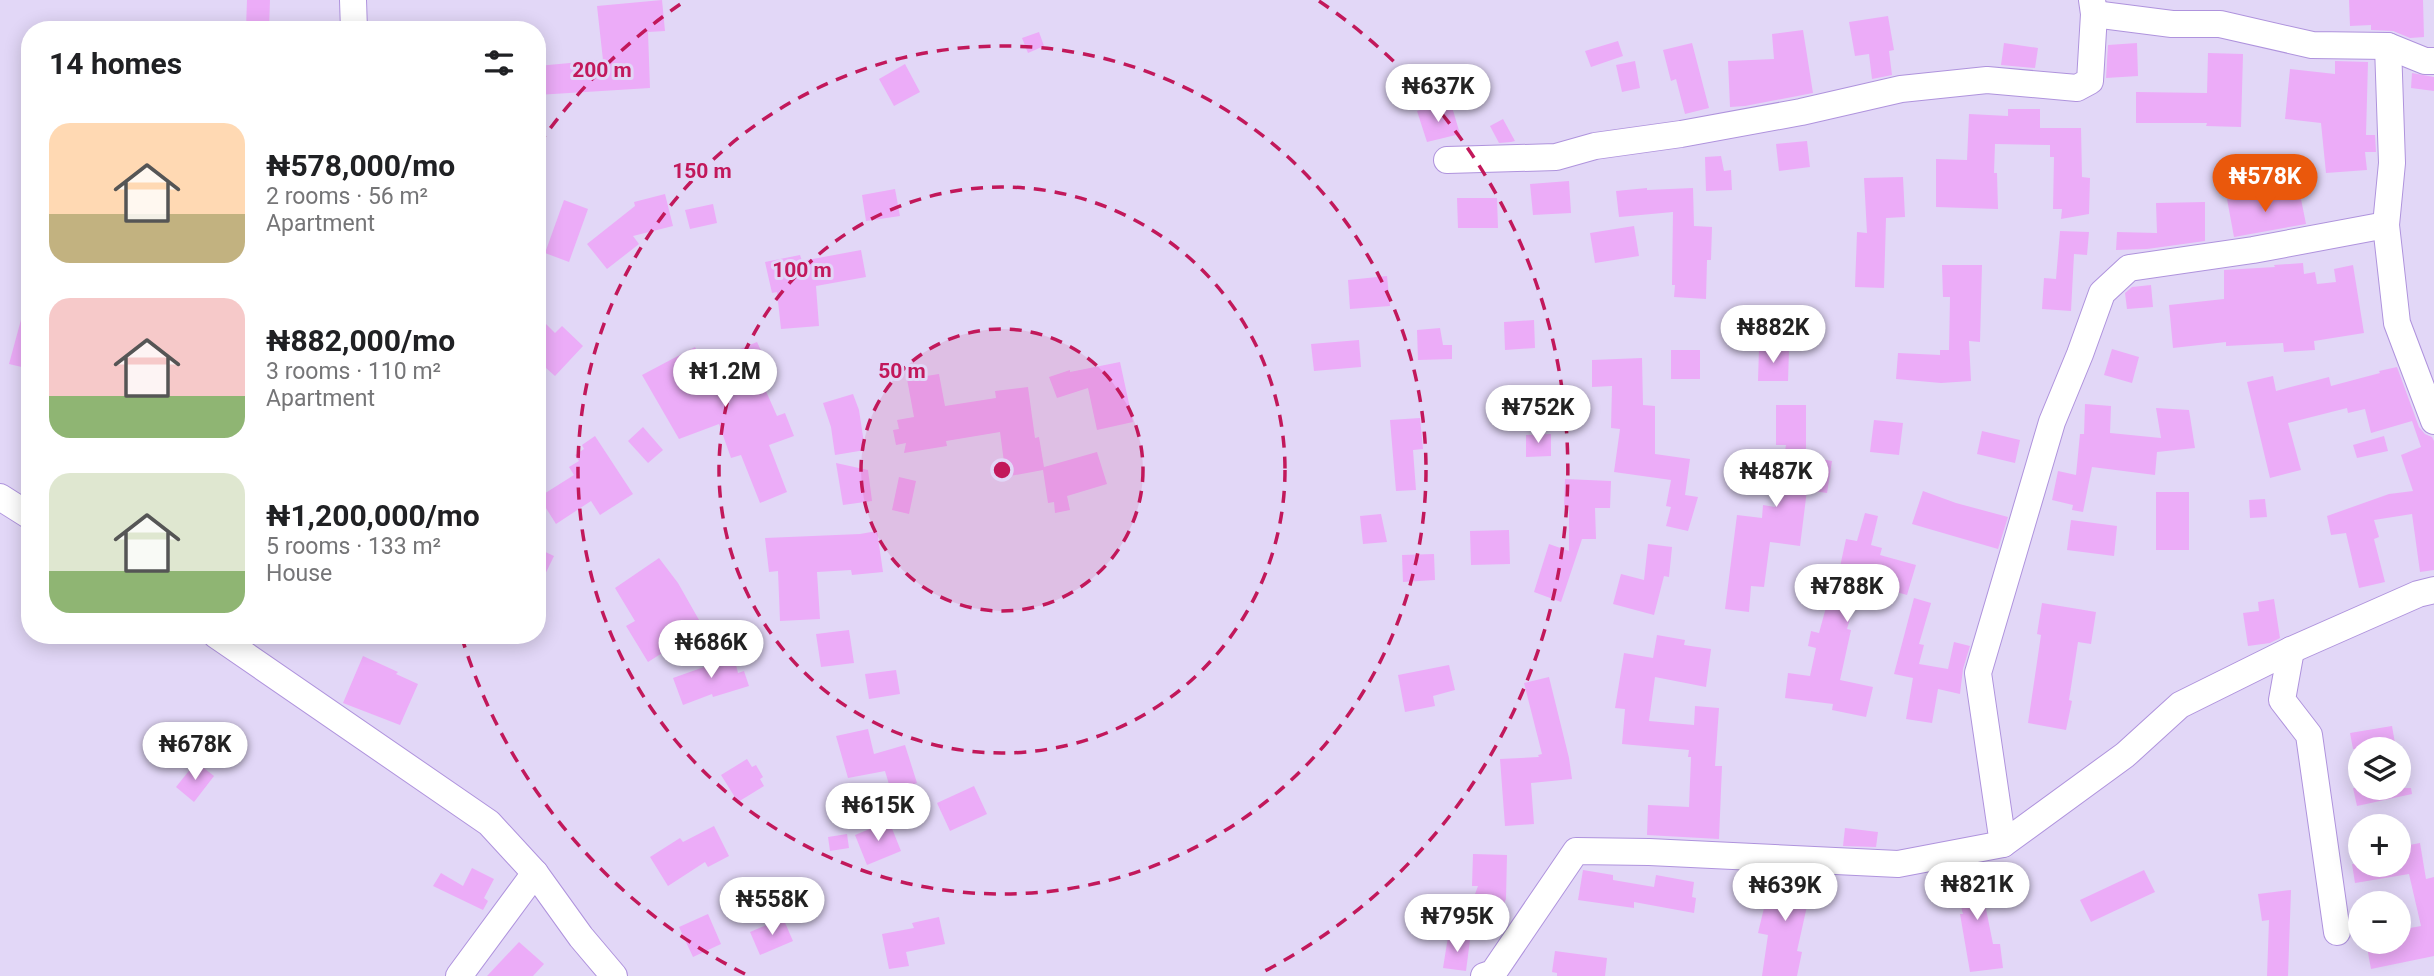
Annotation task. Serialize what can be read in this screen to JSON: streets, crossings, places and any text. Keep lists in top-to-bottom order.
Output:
{
  "page": {
    "heading": "14 homes",
    "price": [
      "₦637K",
      "₦578K",
      "₦882K",
      "₦1.2M",
      "₦752K",
      "₦487K",
      "₦788K",
      "₦686K",
      "₦678K",
      "₦615K",
      "₦821K",
      "₦639K",
      "₦558K",
      "₦795K"
    ],
    "list": [
      {
        "name": "₦578,000/mo",
        "note": "2 rooms · 56 m² · Apartment"
      },
      {
        "name": "₦882,000/mo",
        "note": "3 rooms · 110 m² · Apartment"
      },
      {
        "name": "₦1,200,000/mo",
        "note": "5 rooms · 133 m² · House"
      }
    ],
    "map_buttons": ["+", "−"]
  },
  "rings": [
    "200 m",
    "150 m",
    "100 m",
    "50 m"
  ]
}
